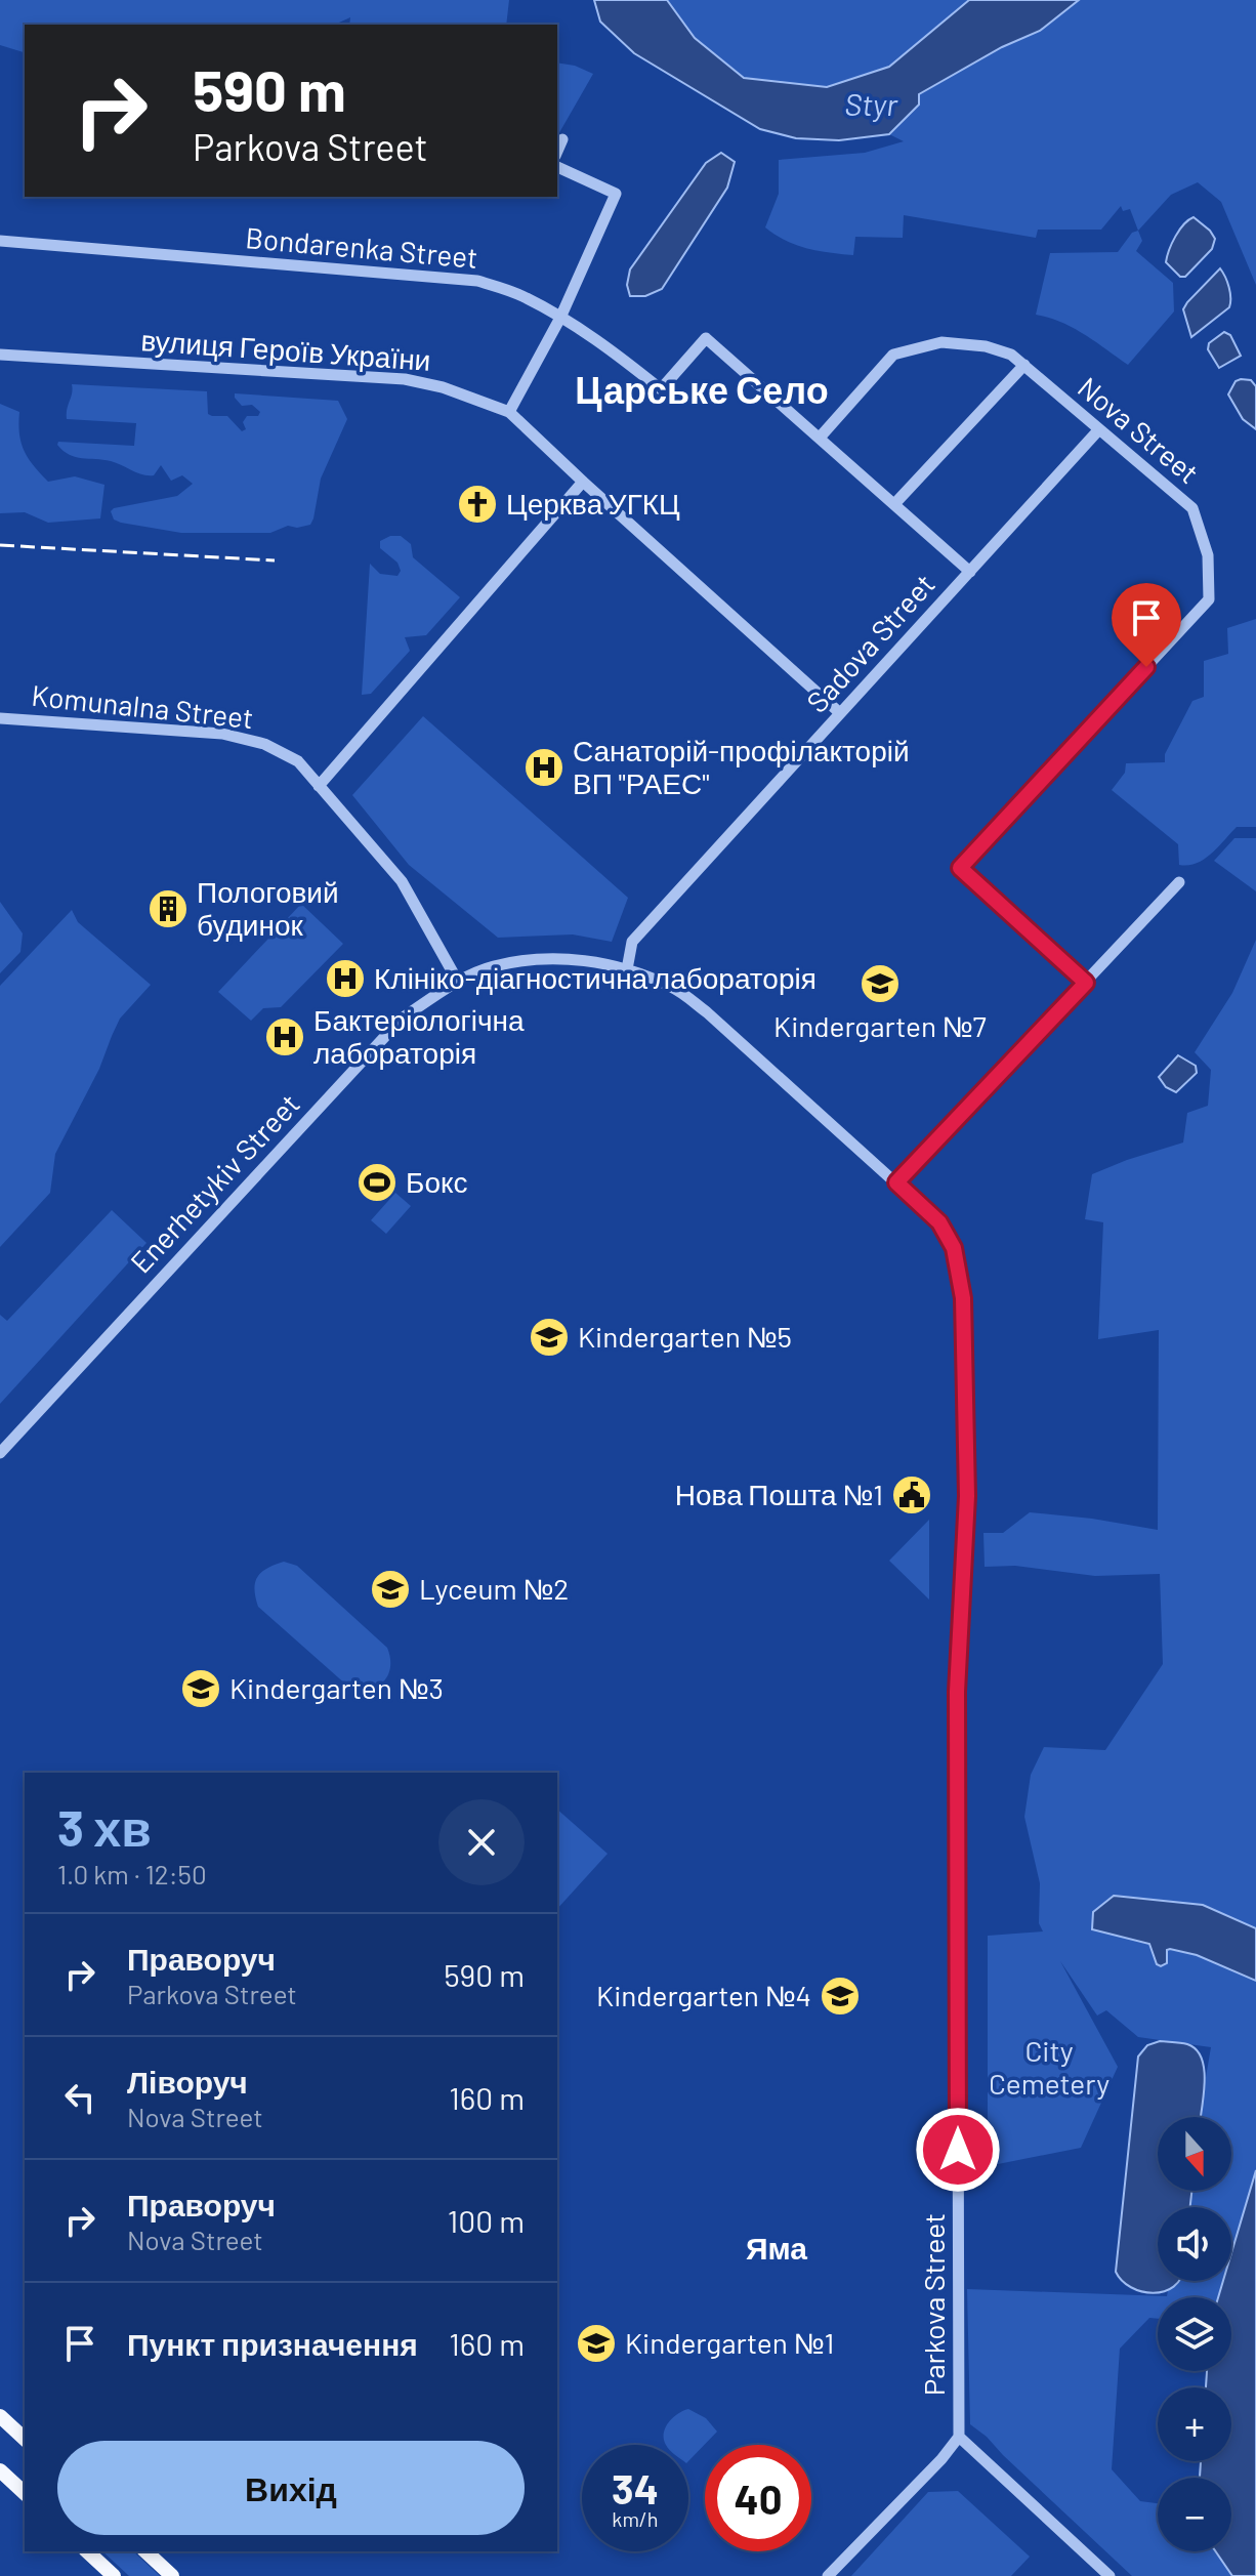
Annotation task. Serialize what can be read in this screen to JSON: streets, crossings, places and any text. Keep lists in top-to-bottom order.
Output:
{
  "streets": {
    "street": [
      "Bondarenka Street",
      "вулиця Героїв України",
      "Nova Street",
      "Sadova Street",
      "Komunalna Street",
      "Enerhetykiv Street",
      "Parkova Street"
    ]
  },
  "crossings": [
    ["Bondarenka Street", "Nova Street"],
    ["Bondarenka Street", "Sadova Street"],
    ["вулиця Героїв України", "Sadova Street"],
    ["Nova Street", "Sadova Street"],
    ["Sadova Street", "Enerhetykiv Street"],
    ["Komunalna Street", "Enerhetykiv Street"],
    ["Enerhetykiv Street", "Parkova Street"]
  ],
  "districts": ["Царське Село", "Яма"],
  "water": ["Styr"],
  "parks": ["City Cemetery"],
  "places": {
    "church": ["Церква УГКЦ"],
    "hospital": ["Санаторій-профілакторій ВП \"РАЕС\"", "Клініко-діагностична лабораторія", "Бактеріологічна лабораторія"],
    "building": ["Пологовий будинок"],
    "school or university": [
      "Kindergarten №7",
      "Kindergarten №5",
      "Lyceum №2",
      "Kindergarten №3",
      "Kindergarten №4",
      "Kindergarten №1"
    ],
    "sports": ["Бокс"],
    "public building": ["Нова Пошта №1"]
  },
  "north": "bottom",
  "page": {
    "turn": ["590 m", "Parkova Street"],
    "heading": ["3 хв", "1.0 km · 12:50"],
    "list": [
      {
        "name": "Праворуч",
        "note": "Parkova Street",
        "value": "590 m"
      },
      {
        "name": "Ліворуч",
        "note": "Nova Street",
        "value": "160 m"
      },
      {
        "name": "Праворуч",
        "note": "Nova Street",
        "value": "100 m"
      },
      {
        "name": "Пункт призначення",
        "value": "160 m"
      }
    ],
    "map_buttons": ["+", "−"],
    "buttons": "Вихід",
    "speed": "34 km/h",
    "limit": "40"
  }
}
